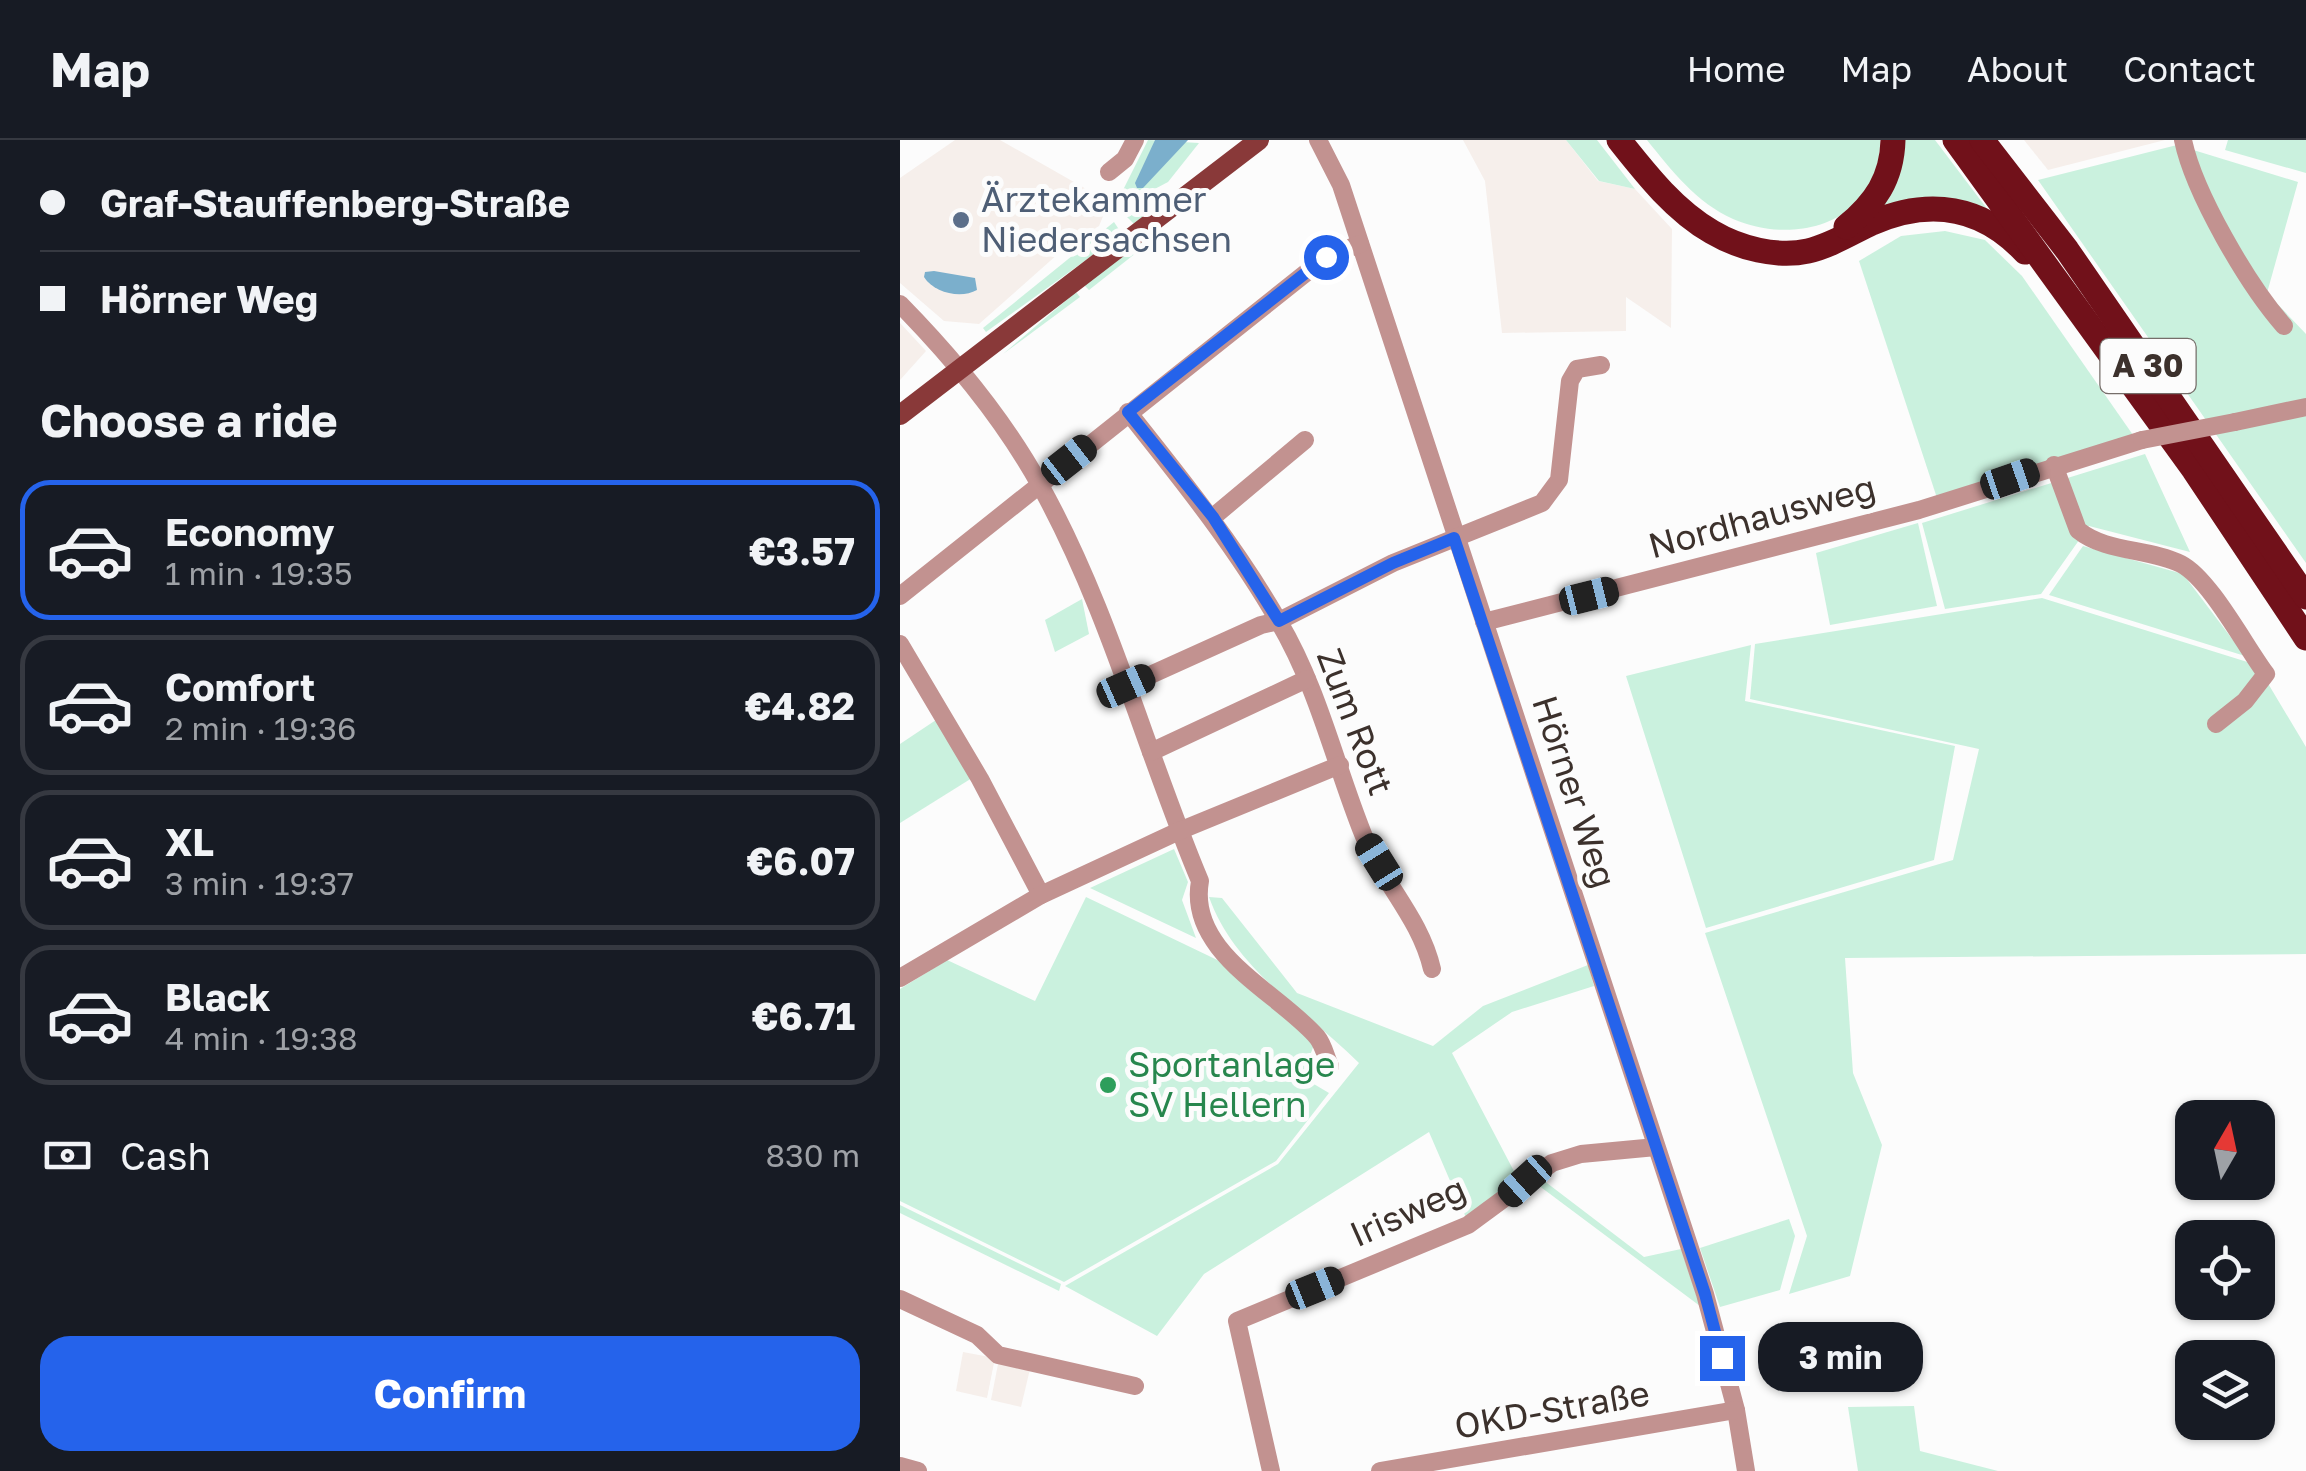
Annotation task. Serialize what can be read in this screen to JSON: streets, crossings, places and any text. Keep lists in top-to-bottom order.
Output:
{
  "streets": {
    "highway": ["A 30"],
    "street": [
      "Nordhausweg",
      "Zum Rott",
      "Hörner Weg",
      "Irisweg",
      "OKD-Straße"
    ]
  },
  "crossings": [
    ["Nordhausweg", "Hörner Weg"],
    ["Hörner Weg", "Irisweg"],
    ["Hörner Weg", "OKD-Straße"]
  ],
  "places": ["Ärztekammer Niedersachsen", "Sportanlage SV Hellern"],
  "north": "top",
  "page": {
    "header": "Map",
    "nav": [
      "Home",
      "Map",
      "About",
      "Contact"
    ],
    "banner": ["Graf-Stauffenberg-Straße", "Hörner Weg"],
    "heading": "Choose a ride",
    "list": [
      {
        "name": "Economy",
        "note": "1 min · 19:35",
        "value": "€3.57"
      },
      {
        "name": "Comfort",
        "note": "2 min · 19:36",
        "value": "€4.82"
      },
      {
        "name": "XL",
        "note": "3 min · 19:37",
        "value": "€6.07"
      },
      {
        "name": "Black",
        "note": "4 min · 19:38",
        "value": "€6.71"
      }
    ],
    "pay": ["Cash", "830 m"],
    "buttons": "Confirm",
    "bubble": "3 min"
  }
}
